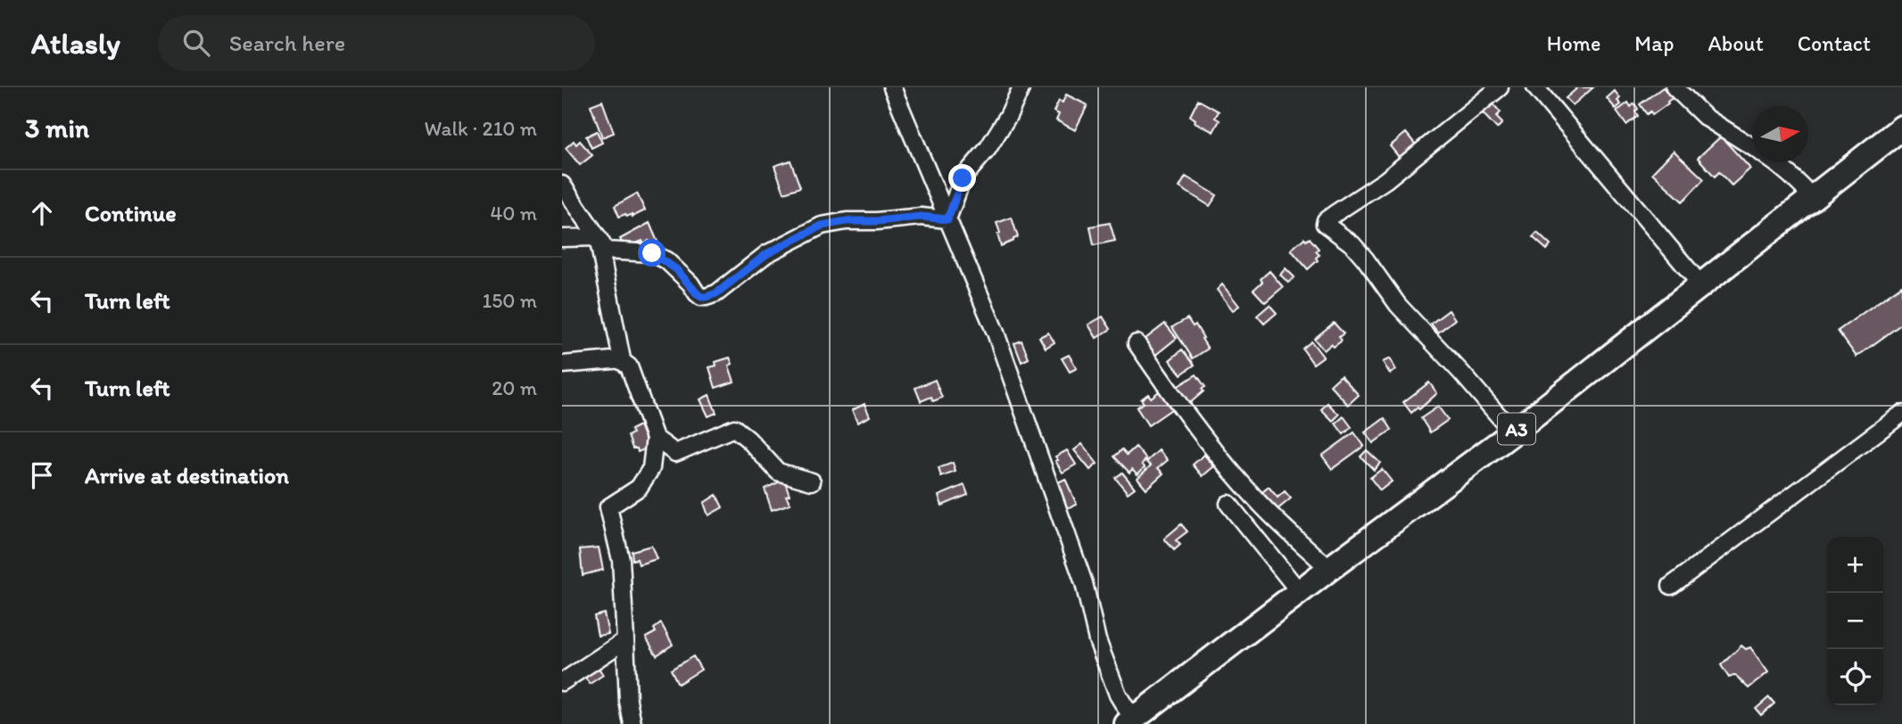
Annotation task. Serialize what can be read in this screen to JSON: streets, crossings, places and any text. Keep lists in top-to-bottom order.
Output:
{
  "streets": {
    "highway": ["A3"]
  },
  "north": "right",
  "page": {
    "header": "Atlasly",
    "search": "Search here",
    "nav": [
      "Home",
      "Map",
      "About",
      "Contact"
    ],
    "heading": ["3 min", "Walk · 210 m"],
    "list": [
      ["Continue", "40 m"],
      ["Turn left", "150 m"],
      ["Turn left", "20 m"],
      "Arrive at destination"
    ],
    "map_buttons": ["+", "−"]
  }
}
